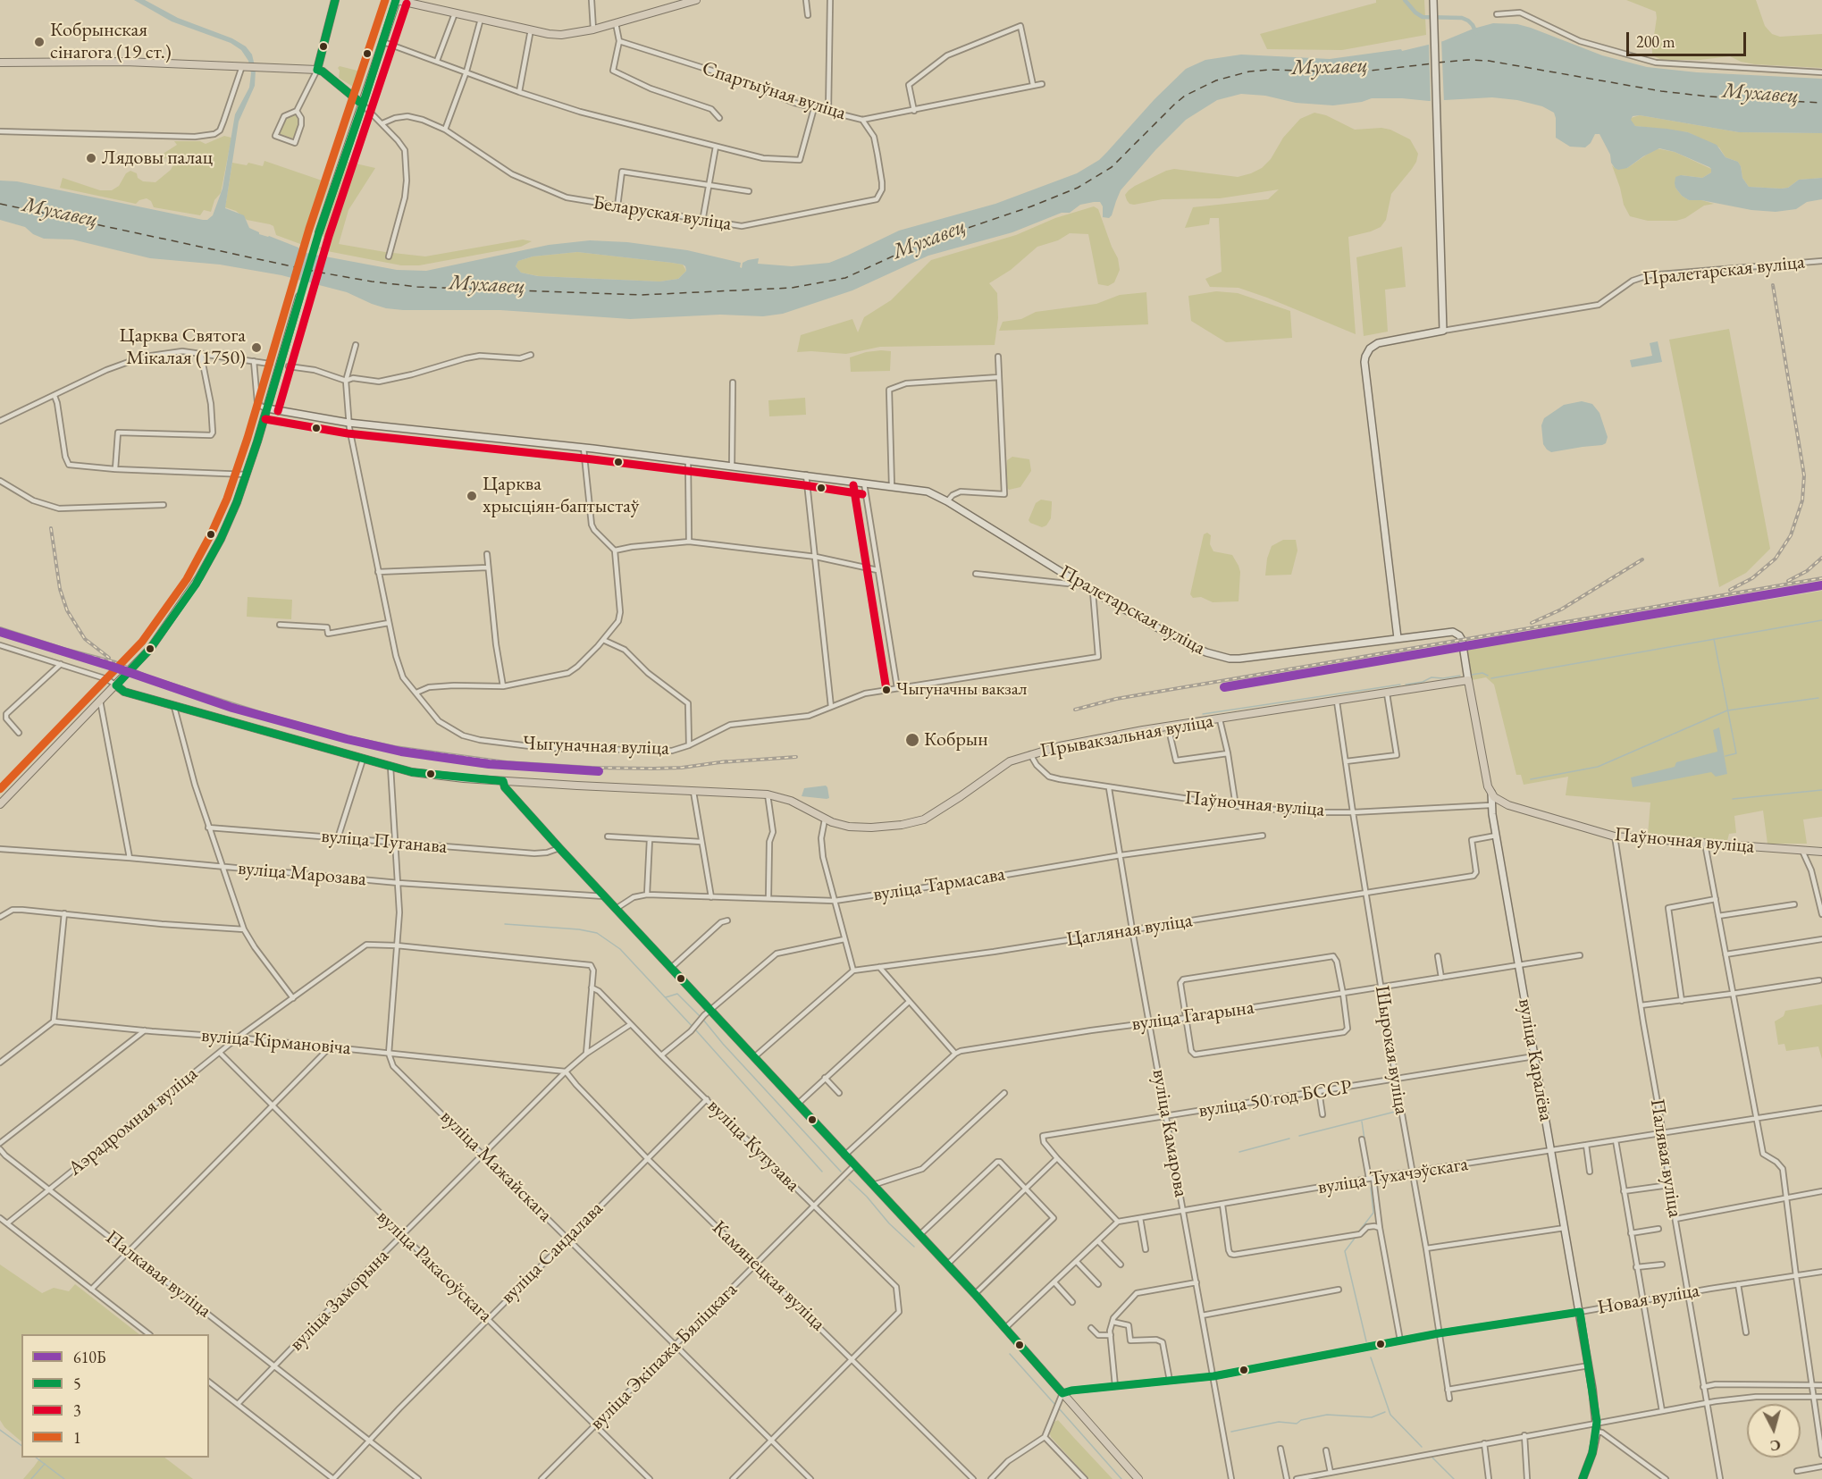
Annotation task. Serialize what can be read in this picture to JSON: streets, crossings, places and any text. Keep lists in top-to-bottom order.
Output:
{
  "streets": {
    "main road": [
      "Пралетарская вуліца",
      "Прывакзальная вуліца",
      "Паўночная вуліца",
      "вуліца Каралёва"
    ],
    "street": [
      "Спартыўная вуліца",
      "Беларуская вуліца",
      "Чыгуначная вуліца",
      "вуліца Пуганава",
      "вуліца Марозава",
      "вуліца Тармасава",
      "Цагляная вуліца",
      "вуліца Гагарына",
      "вуліца Кірмановіча",
      "Шырокая вуліца",
      "вуліца 50 год БССР",
      "Аэрадромная вуліца",
      "вуліца Камарова",
      "вуліца Кутузава",
      "Палявая вуліца",
      "вуліца Мажайскага",
      "вуліца Тухачэўскага",
      "вуліца Сандалава",
      "вуліца Ракасоўскага",
      "Палкавая вуліца",
      "Камянецкая вуліца",
      "Новая вуліца",
      "вуліца Заморына",
      "вуліца Экіпажа Бяліцкага"
    ]
  },
  "crossings": [
    ["Спартыўная вуліца", "Беларуская вуліца"],
    ["Пралетарская вуліца", "Чыгуначная вуліца"],
    ["Пралетарская вуліца", "вуліца Каралёва"],
    ["Прывакзальная вуліца", "Паўночная вуліца"],
    ["Прывакзальная вуліца", "Шырокая вуліца"],
    ["Прывакзальная вуліца", "вуліца Каралёва"],
    ["Паўночная вуліца", "Шырокая вуліца"],
    ["Паўночная вуліца", "вуліца Каралёва"],
    ["Паўночная вуліца", "вуліца Камарова"],
    ["Паўночная вуліца", "Палявая вуліца"],
    ["вуліца Тармасава", "вуліца Камарова"],
    ["Цагляная вуліца", "Шырокая вуліца"],
    ["Цагляная вуліца", "вуліца Каралёва"],
    ["Цагляная вуліца", "вуліца Камарова"],
    ["вуліца Гагарына", "Шырокая вуліца"],
    ["вуліца Гагарына", "вуліца Каралёва"],
    ["вуліца Гагарына", "вуліца Камарова"],
    ["вуліца Кірмановіча", "Аэрадромная вуліца"],
    ["вуліца Кірмановіча", "вуліца Мажайскага"],
    ["вуліца Кірмановіча", "Камянецкая вуліца"],
    ["вуліца Кірмановіча", "вуліца Заморына"],
    ["Шырокая вуліца", "вуліца 50 год БССР"],
    ["Шырокая вуліца", "вуліца Тухачэўскага"],
    ["Шырокая вуліца", "Новая вуліца"],
    ["вуліца Каралёва", "вуліца 50 год БССР"],
    ["вуліца Каралёва", "вуліца Тухачэўскага"],
    ["вуліца Каралёва", "Новая вуліца"],
    ["вуліца 50 год БССР", "вуліца Камарова"],
    ["Аэрадромная вуліца", "вуліца Кутузава"],
    ["Аэрадромная вуліца", "вуліца Ракасоўскага"],
    ["Аэрадромная вуліца", "Палкавая вуліца"],
    ["Аэрадромная вуліца", "вуліца Заморына"],
    ["вуліца Камарова", "вуліца Тухачэўскага"],
    ["вуліца Камарова", "Новая вуліца"],
    ["вуліца Кутузава", "вуліца Сандалава"],
    ["вуліца Кутузава", "Камянецкая вуліца"],
    ["вуліца Кутузава", "вуліца Заморына"],
    ["вуліца Кутузава", "вуліца Экіпажа Бяліцкага"],
    ["Палявая вуліца", "вуліца Тухачэўскага"],
    ["Палявая вуліца", "Новая вуліца"],
    ["вуліца Мажайскага", "вуліца Сандалава"],
    ["вуліца Мажайскага", "вуліца Заморына"],
    ["вуліца Мажайскага", "вуліца Экіпажа Бяліцкага"],
    ["вуліца Сандалава", "вуліца Ракасоўскага"],
    ["вуліца Сандалава", "Палкавая вуліца"],
    ["вуліца Сандалава", "Камянецкая вуліца"],
    ["вуліца Ракасоўскага", "вуліца Заморына"],
    ["вуліца Ракасоўскага", "вуліца Экіпажа Бяліцкага"],
    ["Палкавая вуліца", "вуліца Заморына"],
    ["Камянецкая вуліца", "вуліца Заморына"],
    ["Камянецкая вуліца", "вуліца Экіпажа Бяліцкага"]
  ],
  "water": ["Мухавец"],
  "places": [
    "Кобрынская сінагога (19 ст.)",
    "Лядовы палац",
    "Царква Святога Мікалая (1750)",
    "Царква хрысціян-баптыстаў",
    "Чыгуначны вакзал",
    "Кобрын"
  ],
  "lines": [
    "transit line 5",
    "transit line 1",
    "transit line 3",
    "transit line 610Б"
  ],
  "legend": [
    "610Б",
    "5",
    "3",
    "1"
  ],
  "scale_bar": "200 m",
  "north": "bottom"
}
